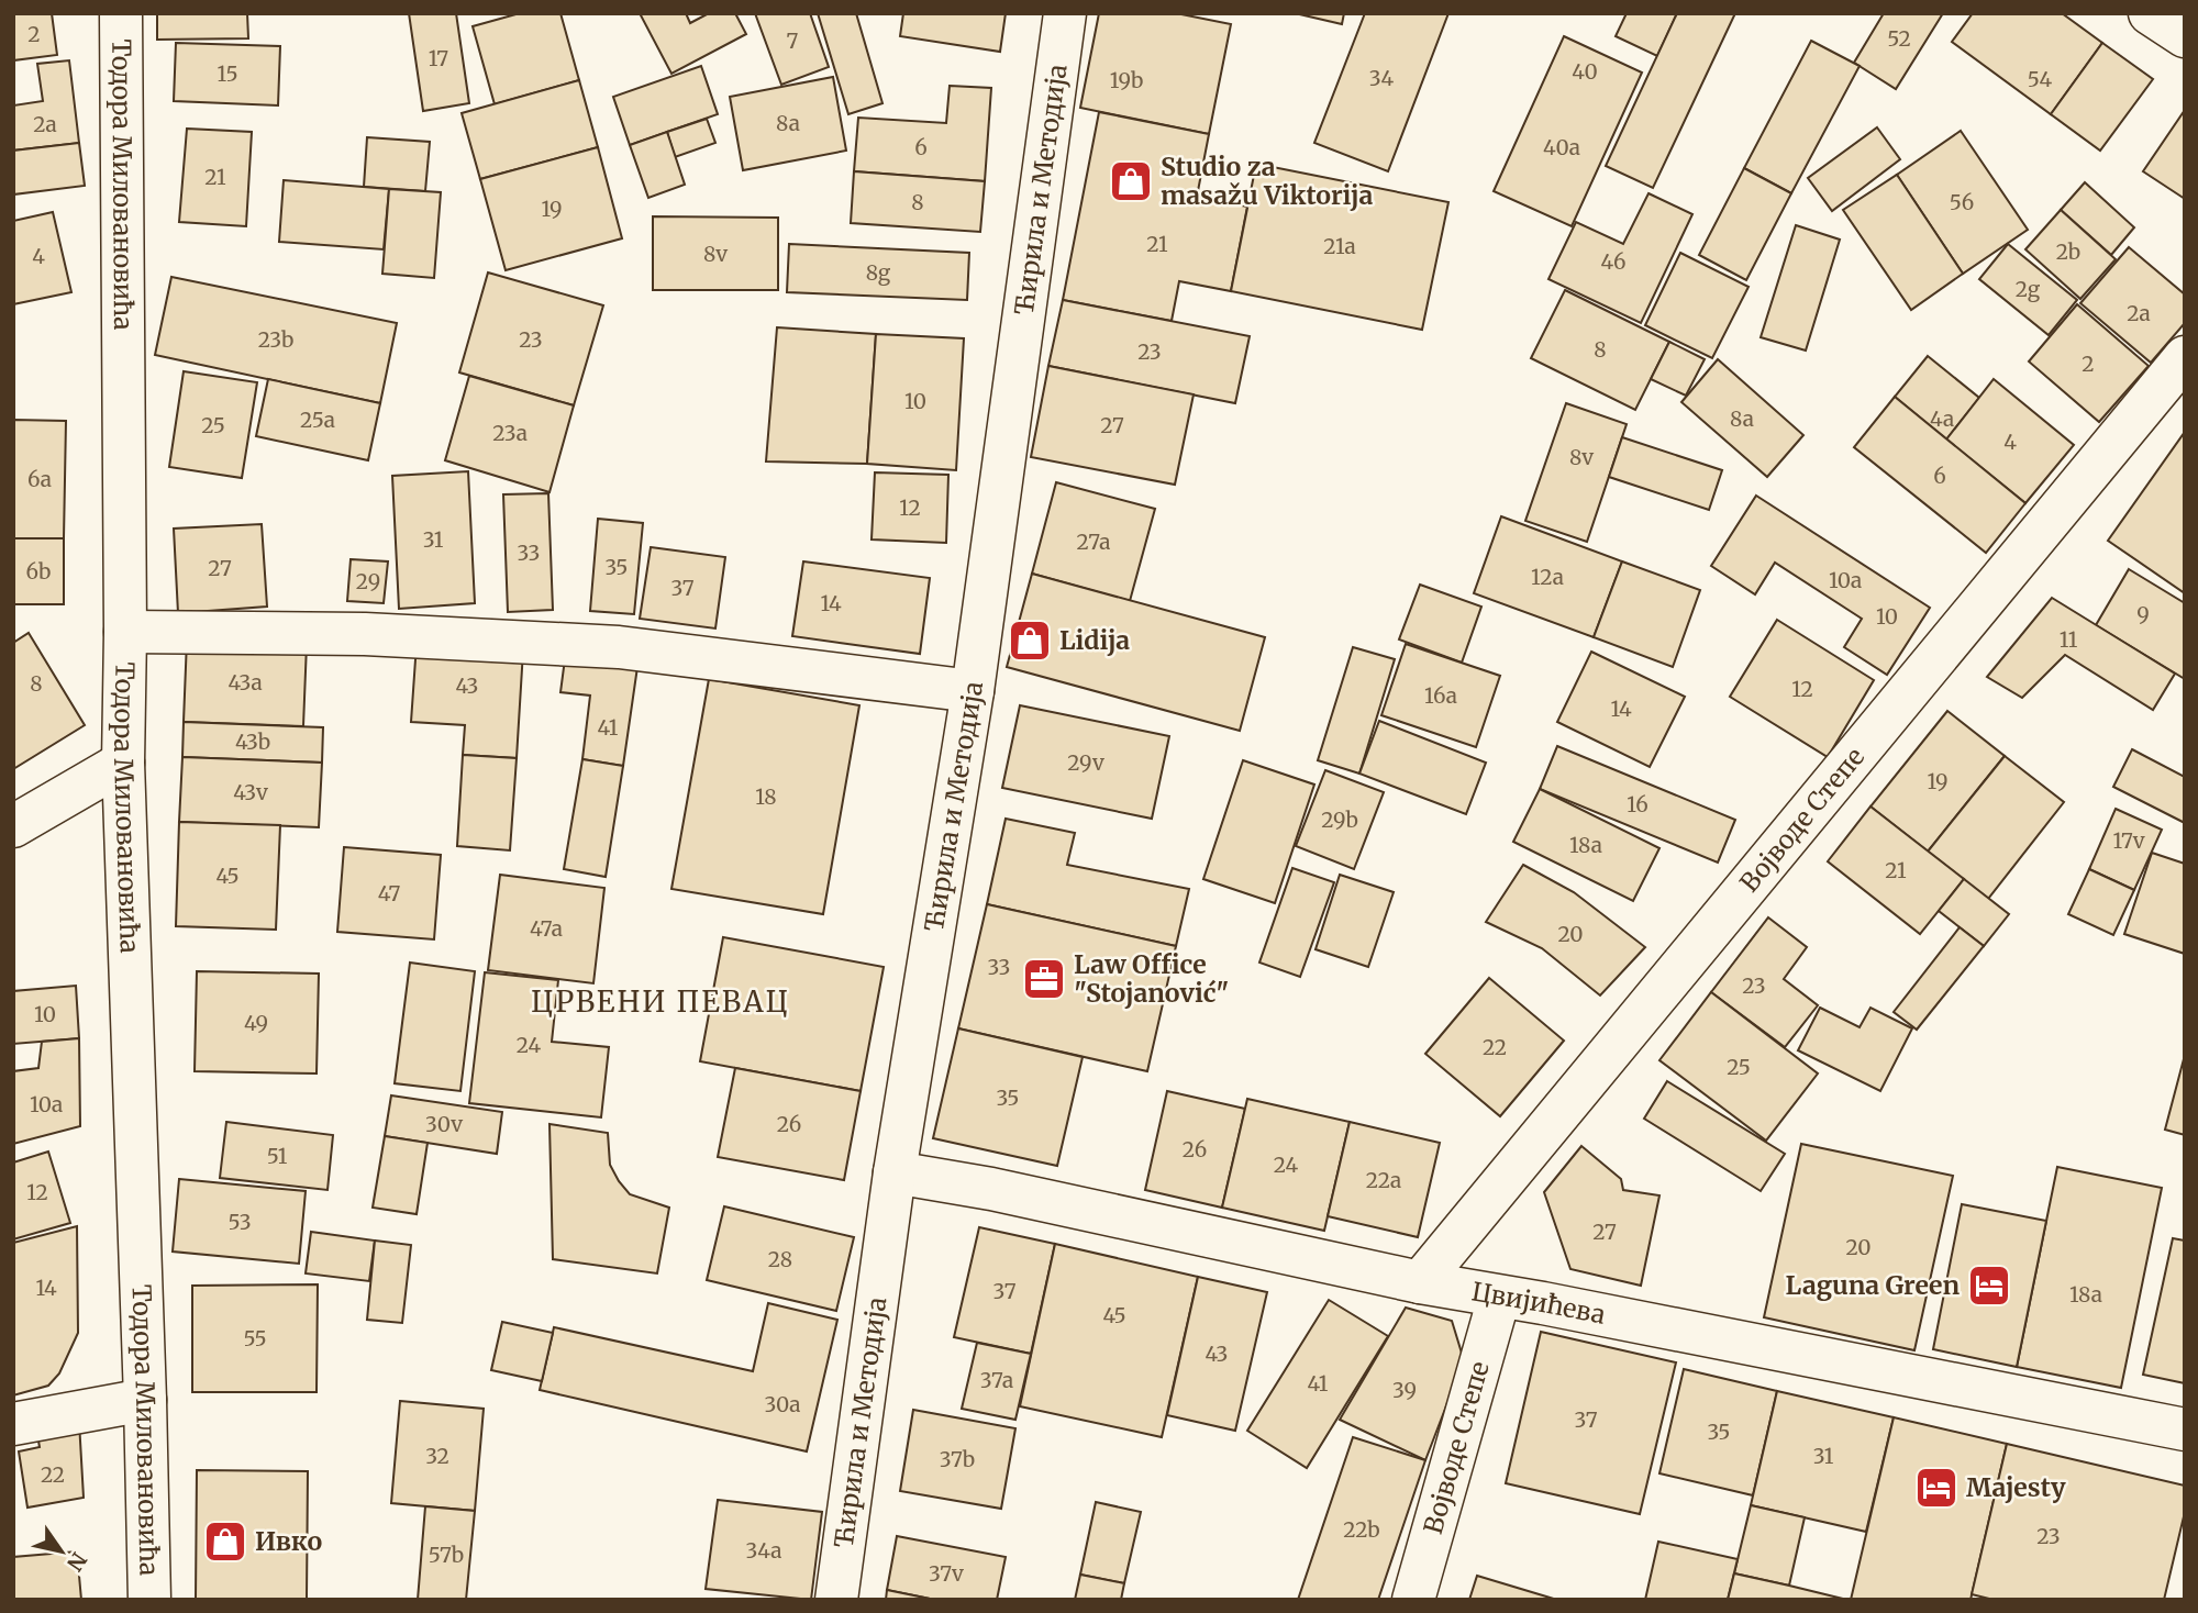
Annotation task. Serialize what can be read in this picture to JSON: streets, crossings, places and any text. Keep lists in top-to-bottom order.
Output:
{
  "streets": {
    "street": [
      "Тодора Миловановића",
      "Ћирила и Методија",
      "Војводе Степе",
      "Цвијићева"
    ]
  },
  "crossings": [
    ["Ћирила и Методија", "Цвијићева"],
    ["Војводе Степе", "Цвијићева"]
  ],
  "districts": ["ЦРВЕНИ ПЕВАЦ"],
  "places": {
    "shop": ["Studio za masažu Viktorija", "Lidija", "Ивко"],
    "office": ["Law Office \"Stojanović\""],
    "hotel": ["Laguna Green", "Majesty"]
  },
  "house_numbers": [
    "2",
    "52",
    "7",
    "17",
    "40",
    "15",
    "34",
    "54",
    "19b",
    "8a",
    "2a",
    "6",
    "40a",
    "21",
    "8",
    "56",
    "19",
    "21",
    "21a",
    "2b",
    "8v",
    "4",
    "46",
    "8g",
    "2g",
    "2a",
    "23b",
    "23",
    "8",
    "23",
    "2",
    "10",
    "8a",
    "4a",
    "25a",
    "25",
    "27",
    "23a",
    "4",
    "8v",
    "6",
    "6a",
    "12",
    "31",
    "27a",
    "33",
    "35",
    "27",
    "6b",
    "12a",
    "10a",
    "29",
    "37",
    "14",
    "9",
    "10",
    "11",
    "43a",
    "8",
    "43",
    "12",
    "16a",
    "14",
    "41",
    "43b",
    "29v",
    "19",
    "43v",
    "18",
    "16",
    "29b",
    "17v",
    "18a",
    "21",
    "45",
    "47",
    "47a",
    "20",
    "33",
    "23",
    "10",
    "49",
    "24",
    "22",
    "25",
    "35",
    "10a",
    "30v",
    "26",
    "26",
    "51",
    "24",
    "22a",
    "12",
    "53",
    "27",
    "20",
    "28",
    "14",
    "37",
    "18a",
    "45",
    "55",
    "43",
    "37a",
    "41",
    "39",
    "30a",
    "37",
    "35",
    "32",
    "31",
    "37b",
    "22",
    "22b",
    "23",
    "34a",
    "57b",
    "37v"
  ],
  "north": "bottom right"
}
